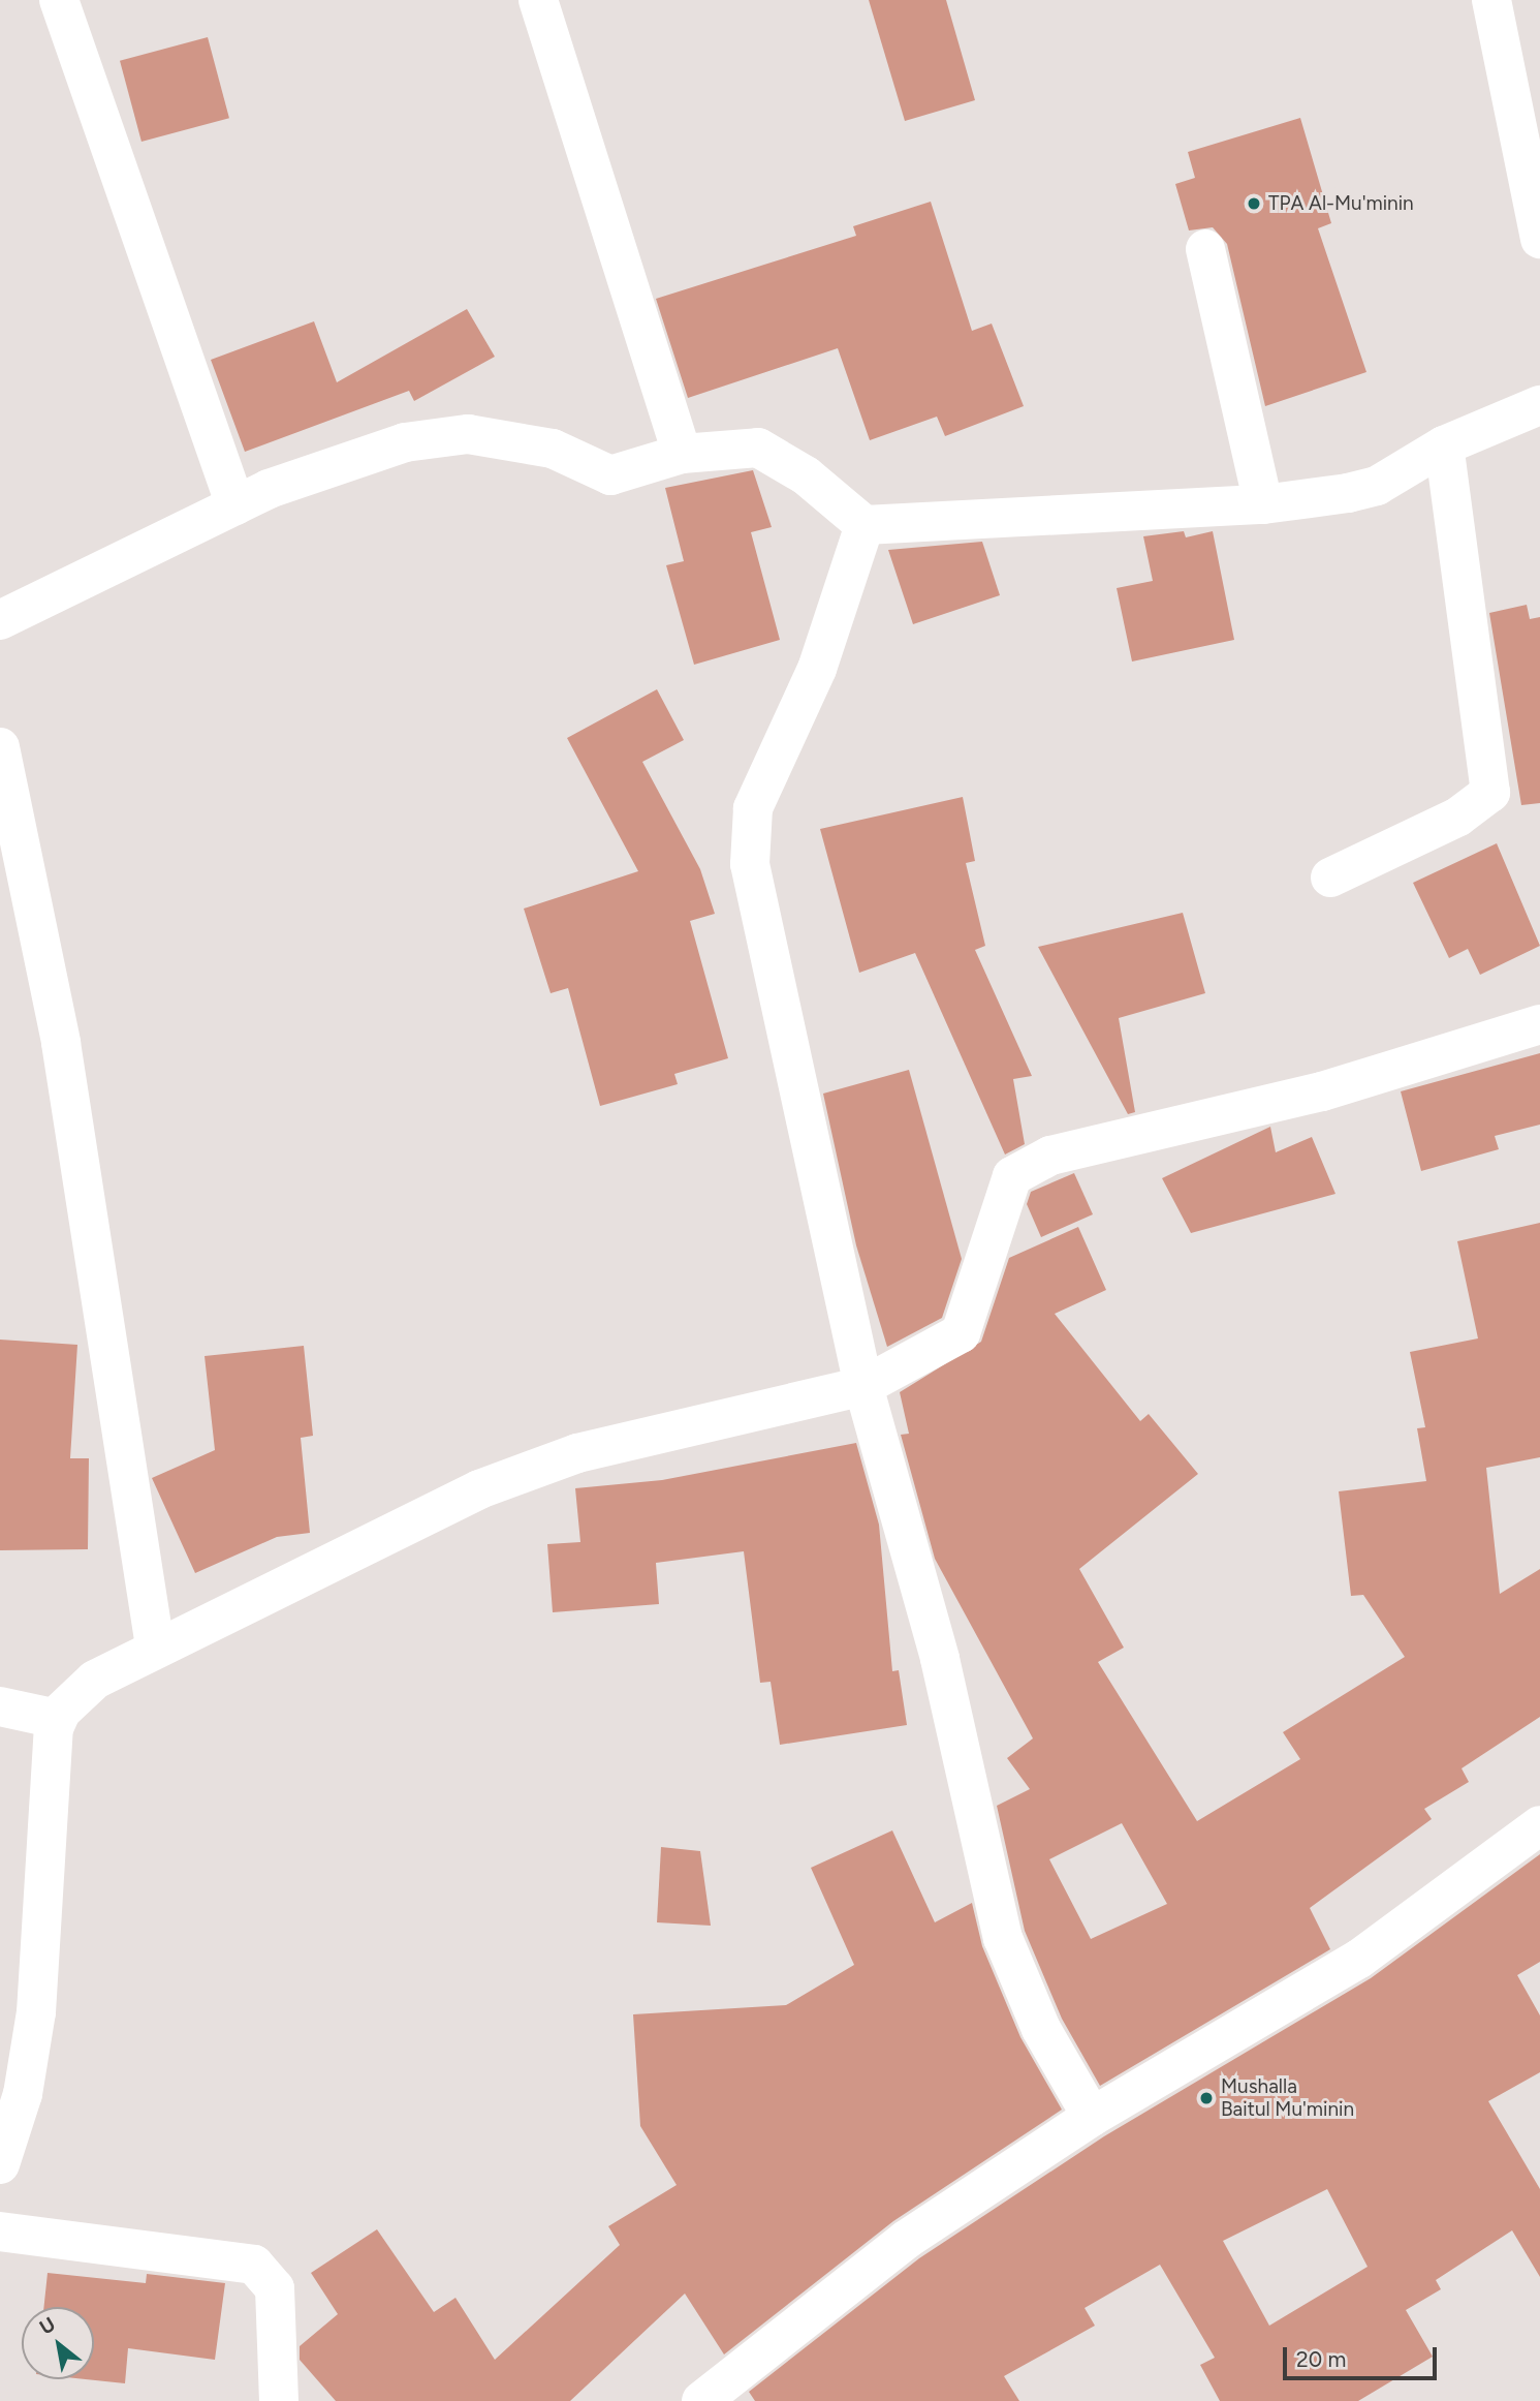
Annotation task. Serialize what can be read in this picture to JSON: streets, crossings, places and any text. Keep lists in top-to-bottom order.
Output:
{
  "places": ["TPA Al-Mu'minin", "Mushalla Baitul Mu'minin"],
  "scale_bar": "20 m",
  "north": "top left"
}
